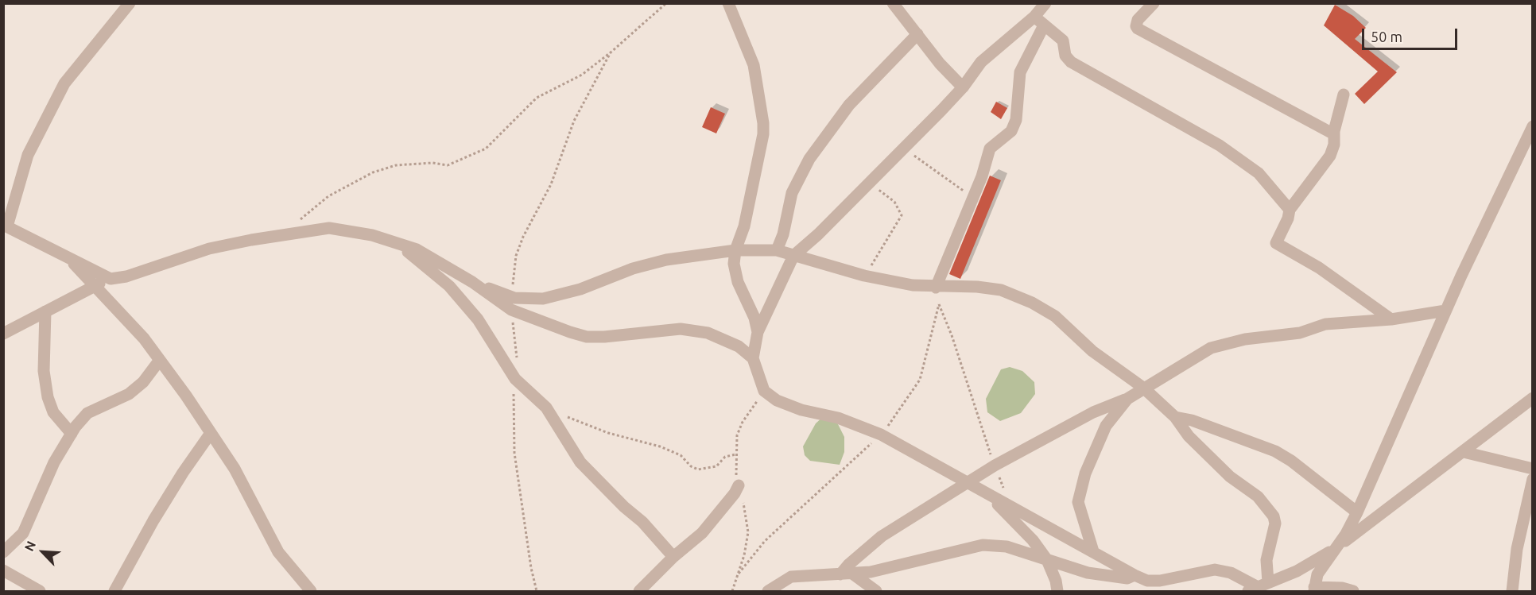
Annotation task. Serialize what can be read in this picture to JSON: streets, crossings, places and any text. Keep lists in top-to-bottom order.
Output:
{
  "scale_bar": "50 m",
  "north": "top left"
}
